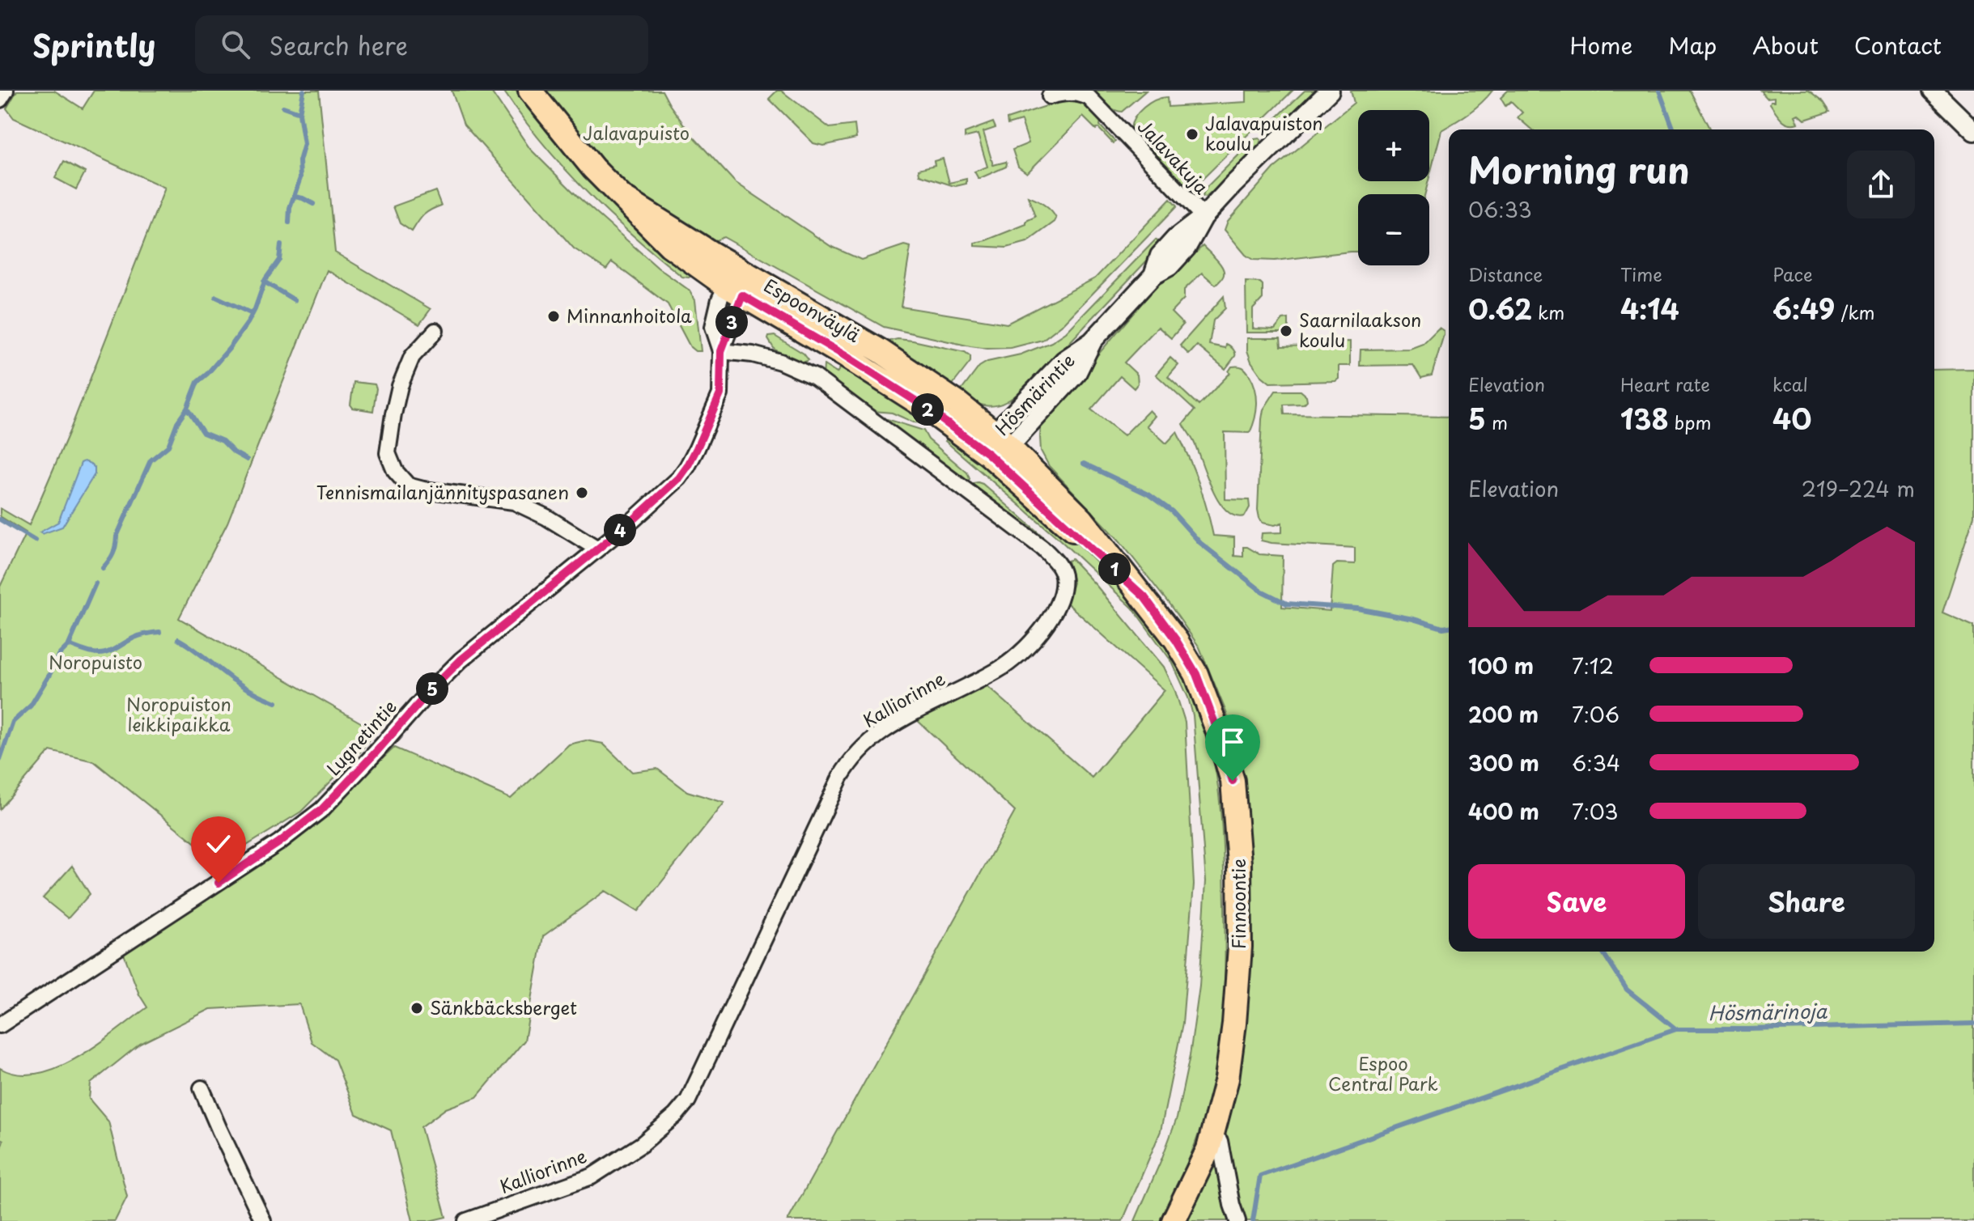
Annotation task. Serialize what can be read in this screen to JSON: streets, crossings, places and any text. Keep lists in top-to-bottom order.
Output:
{
  "streets": {
    "main road": ["Espoonväylä", "Finnoontie"],
    "street": [
      "Jalavakuja",
      "Hösmärintie",
      "Kalliorinne",
      "Lugnetintie"
    ]
  },
  "crossings": [
    ["Jalavakuja", "Hösmärintie"],
    ["Espoonväylä", "Hösmärintie"],
    ["Espoonväylä", "Lugnetintie"],
    ["Espoonväylä", "Finnoontie"],
    ["Hösmärintie", "Finnoontie"],
    ["Kalliorinne", "Lugnetintie"]
  ],
  "water": ["Hösmärinoja"],
  "parks": [
    "Jalavapuisto",
    "Noropuisto",
    "Noropuiston leikkipaikka",
    "Espoo Central Park"
  ],
  "places": [
    "Jalavapuiston koulu",
    "Minnanhoitola",
    "Saarnilaakson koulu",
    "Tennismailanjännityspasanen",
    "Sänkbäcksberget"
  ],
  "page": {
    "header": "Sprintly",
    "search": "Search here",
    "nav": [
      "Home",
      "Map",
      "About",
      "Contact"
    ],
    "map_buttons": ["+", "−"],
    "heading": ["Morning run", "06:33"],
    "stats": [
      ["Distance", "0.62 km"],
      ["Time", "4:14"],
      ["Pace", "6:49 /km"],
      ["Elevation", "5 m"],
      ["Heart rate", "138 bpm"],
      ["kcal", "40"]
    ],
    "pins": [
      "3",
      "2",
      "4",
      "1",
      "5"
    ],
    "chart": ["Elevation", "219–224 m"],
    "list": [
      {
        "name": "100 m",
        "note": "7:12"
      },
      {
        "name": "200 m",
        "note": "7:06"
      },
      {
        "name": "300 m",
        "note": "6:34"
      },
      {
        "name": "400 m",
        "note": "7:03"
      }
    ],
    "buttons": ["Save", "Share"]
  }
}
